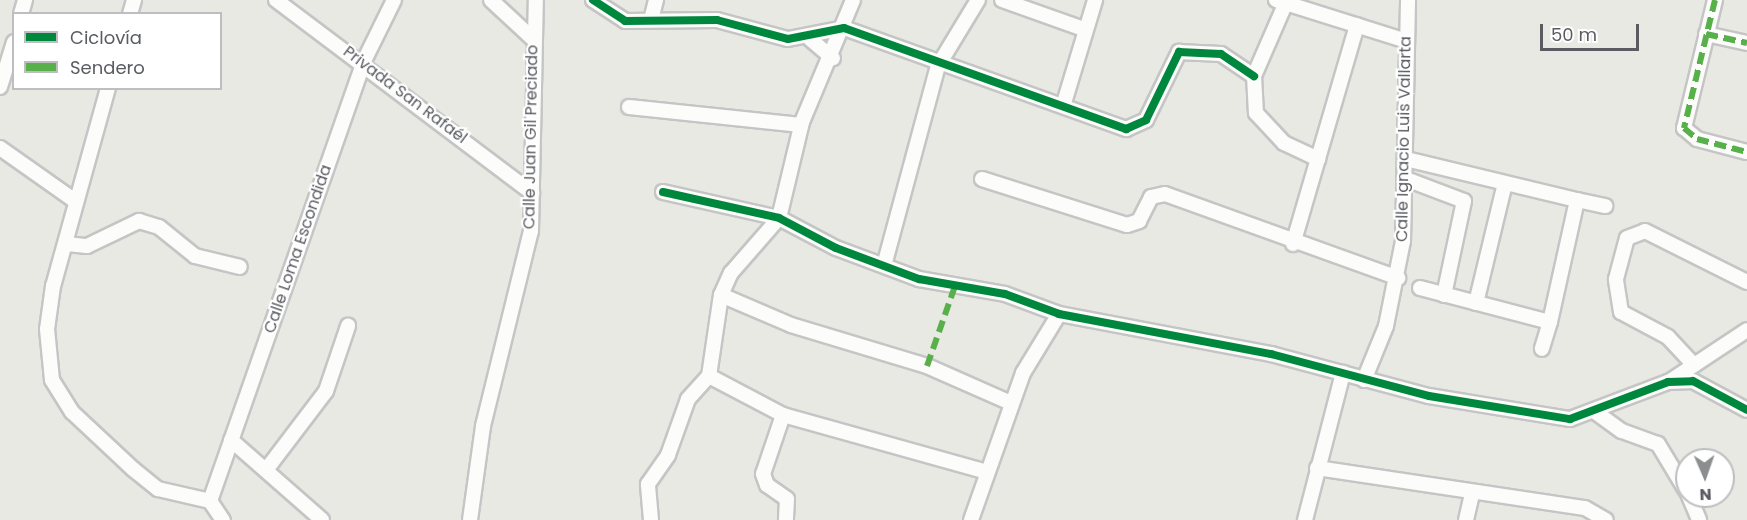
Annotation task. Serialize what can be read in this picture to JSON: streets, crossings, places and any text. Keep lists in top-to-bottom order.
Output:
{
  "streets": {
    "street": [
      "Privada San Rafaél",
      "Calle Juan Gil Preciado",
      "Calle Ignacio Luis Vallarta",
      "Calle Loma Escondida"
    ]
  },
  "crossings": [
    ["Privada San Rafaél", "Calle Juan Gil Preciado"],
    ["Privada San Rafaél", "Calle Loma Escondida"]
  ],
  "legend": ["Ciclovía", "Sendero"],
  "scale_bar": "50 m",
  "north": "bottom"
}
